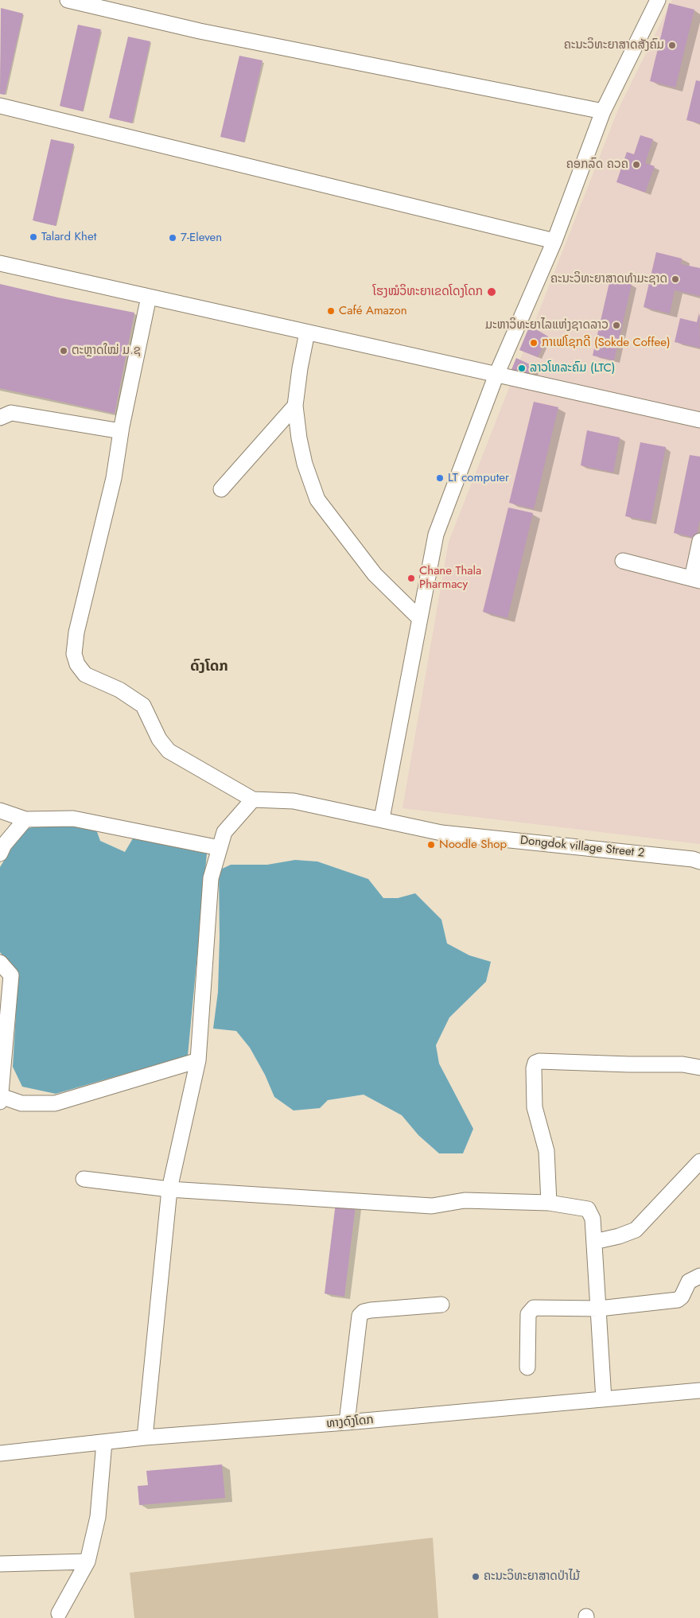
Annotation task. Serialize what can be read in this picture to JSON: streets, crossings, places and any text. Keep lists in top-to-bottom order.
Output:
{
  "streets": {
    "street": ["Dongdok village Street 2", "ທາງດົງໂດກ"]
  },
  "districts": ["ດົງໂດກ"],
  "places": [
    "ຄະນະວິທະຍາສາດສັງຄົມ",
    "ຄອກລົດ ຄວຄ",
    "Talard Khet",
    "7-Eleven",
    "ຄະນະວິທະຍາສາດທຳມະຊາດ",
    "ໂຮງໝໍວິທະຍາເຂດໂດງໂດກ",
    "Café Amazon",
    "ມະຫາວິທະຍາໄລແຫ່ງຊາດລາວ",
    "ກາເຟໂຊກດີ (Sokde Coffee)",
    "ຕະຫຼາດໃໝ່ ມ.ຊ",
    "ລາວໂທລະຄົມ (LTC)",
    "LT computer",
    "Chane Thala Pharmacy",
    "Noodle Shop",
    "ຄະນະວິທະຍາສາດປ່າໄມ້"
  ]
}
